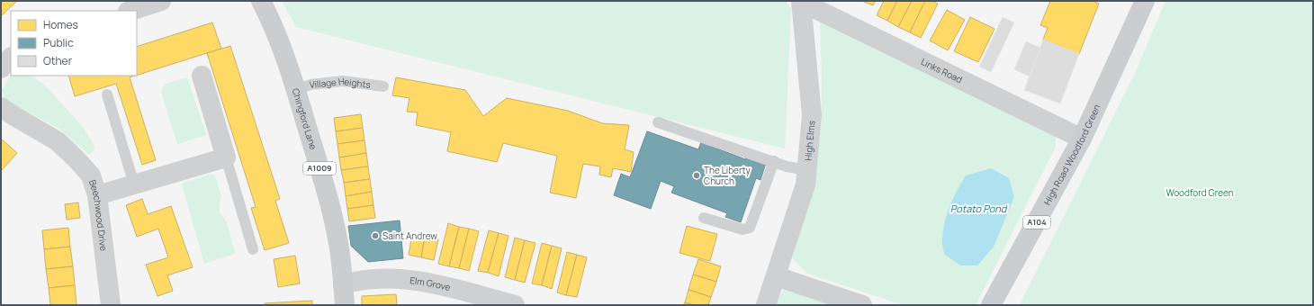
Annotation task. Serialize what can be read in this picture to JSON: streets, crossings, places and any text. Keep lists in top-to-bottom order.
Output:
{
  "streets": {
    "main road": [
      "Chingford Lane",
      "High Road Woodford Green",
      "A1009",
      "A104"
    ],
    "street": [
      "Links Road",
      "High Elms",
      "Beechwood Drive",
      "Elm Grove"
    ],
    "lane": ["Village Heights"]
  },
  "crossings": [
    ["Links Road", "High Elms"],
    ["Links Road", "High Road Woodford Green"],
    ["Village Heights", "Chingford Lane"],
    ["Chingford Lane", "Elm Grove"]
  ],
  "water": ["Potato Pond"],
  "parks": ["Woodford Green"],
  "places": ["The Liberty Church", "Saint Andrew"],
  "legend": ["Homes", "Public", "Other"]
}
